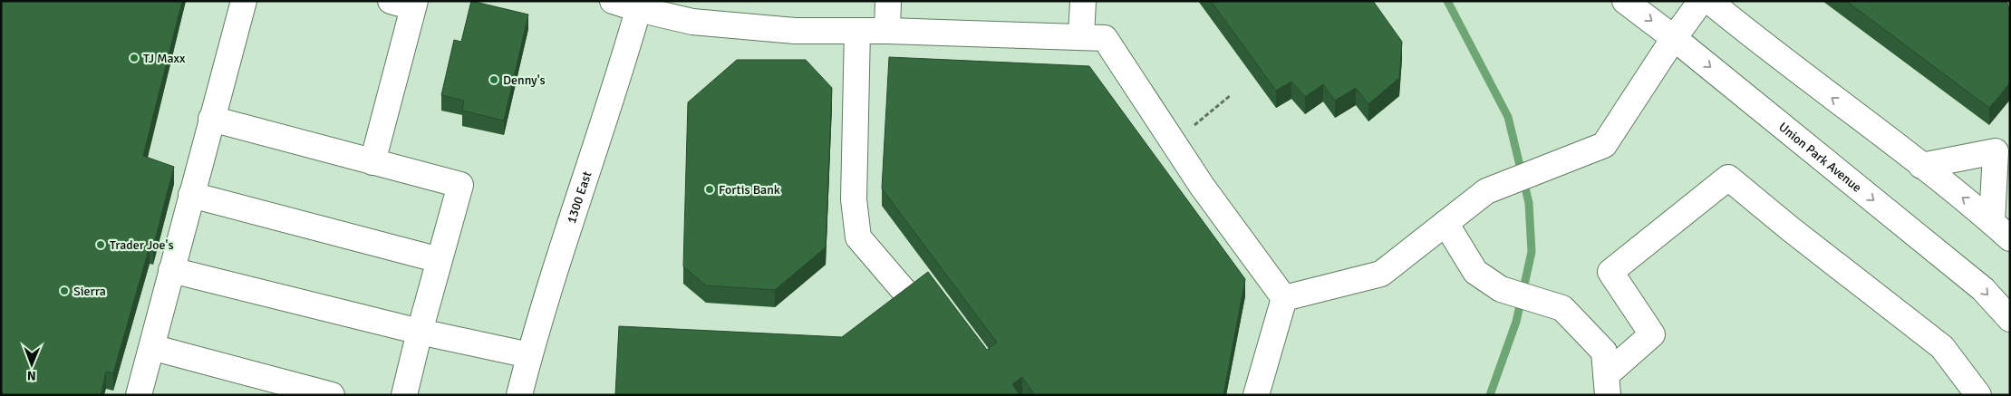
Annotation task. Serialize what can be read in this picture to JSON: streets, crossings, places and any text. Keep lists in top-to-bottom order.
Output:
{
  "streets": {
    "main road": ["Union Park Avenue", "1300 East"]
  },
  "places": [
    "TJ Maxx",
    "Denny's",
    "Fortis Bank",
    "Trader Joe's",
    "Sierra"
  ],
  "north": "bottom"
}
